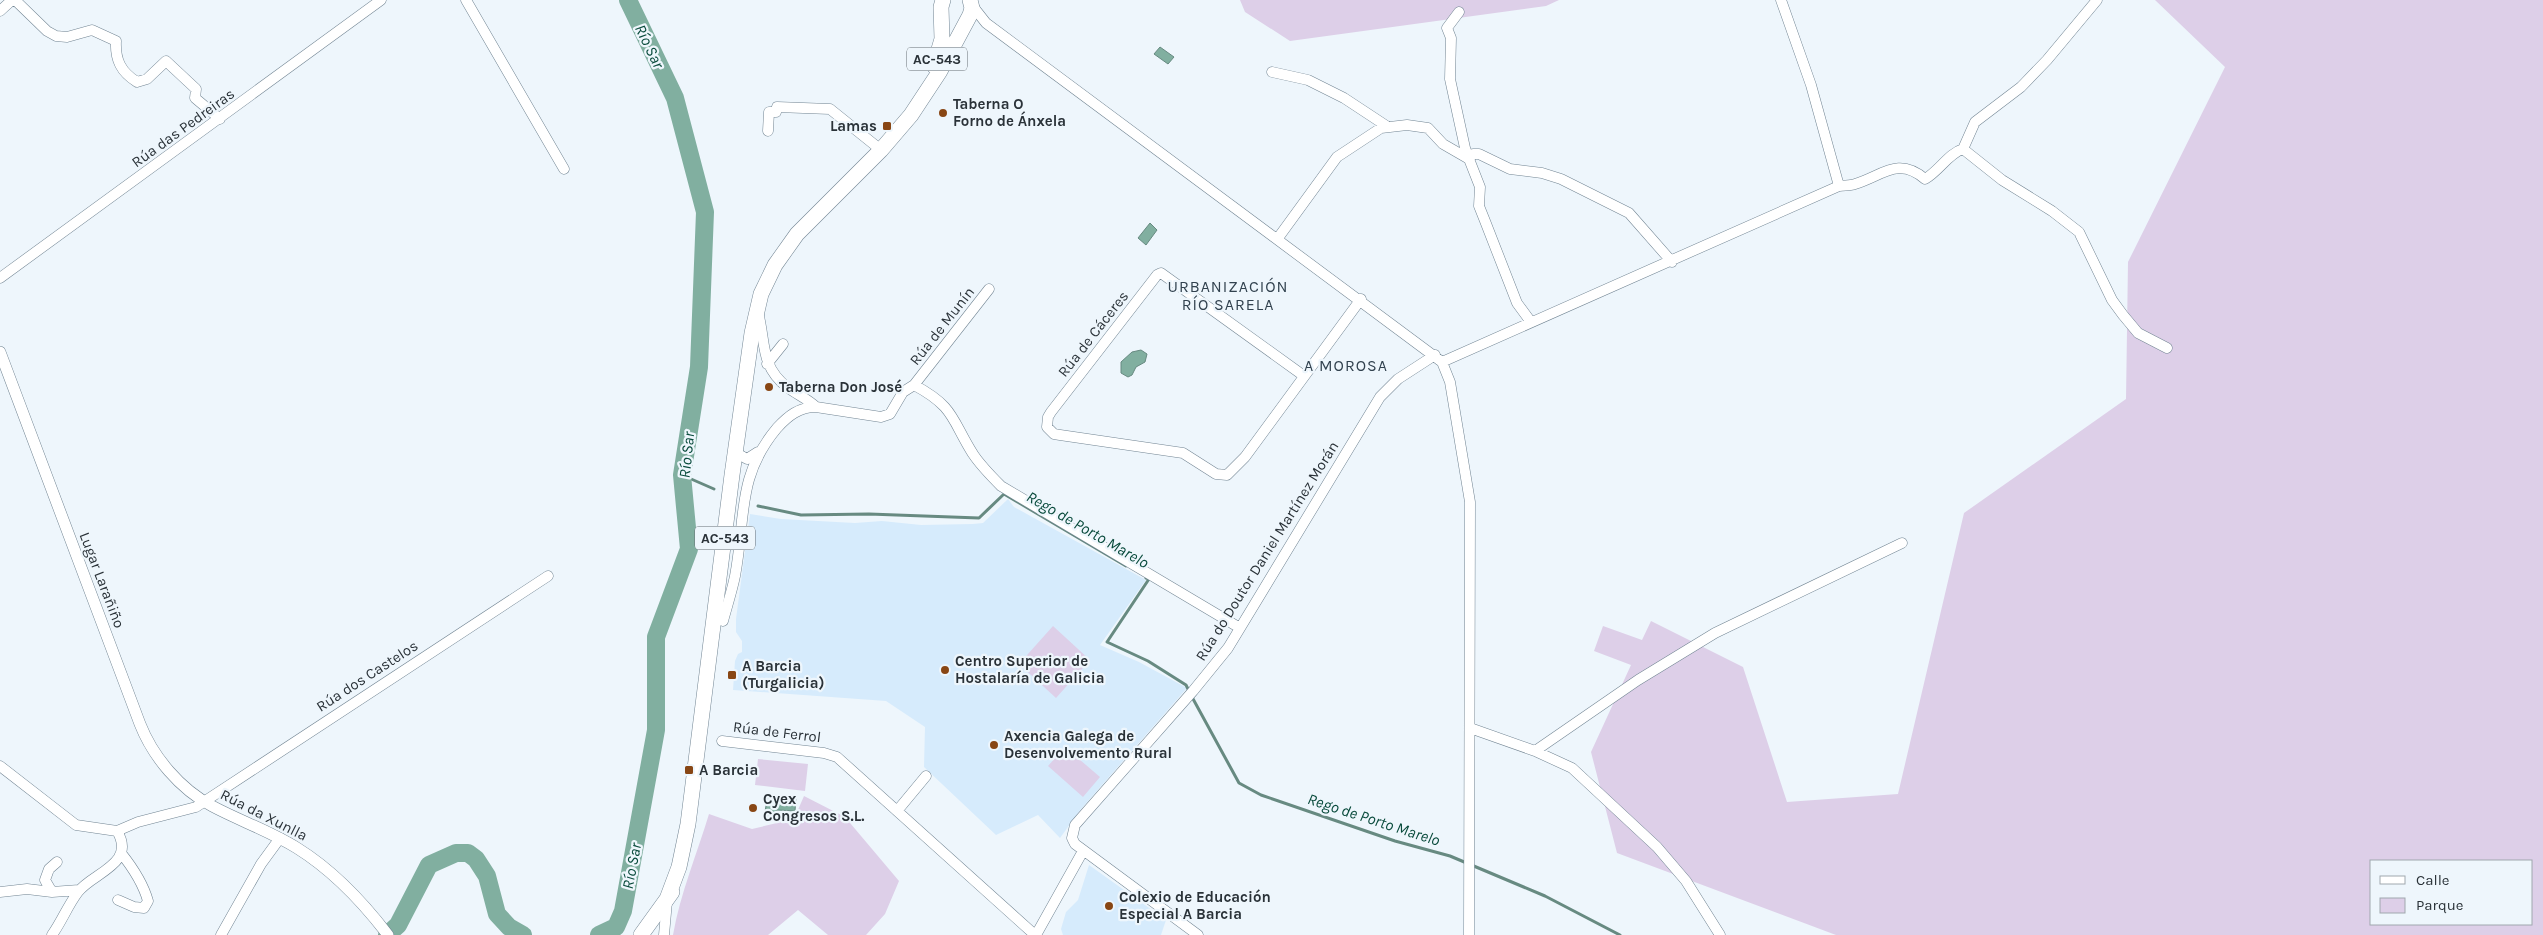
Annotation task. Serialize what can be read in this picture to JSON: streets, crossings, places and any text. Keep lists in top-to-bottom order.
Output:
{
  "streets": {
    "main road": ["AC-543"],
    "street": [
      "Rúa das Pedreiras",
      "Rúa de Munín",
      "Rúa de Cáceres",
      "Rúa do Doutor Daniel Martínez Morán",
      "Lugar Larañiño",
      "Rúa dos Castelos",
      "Rúa de Ferrol",
      "Rúa da Xunlla"
    ]
  },
  "crossings": [
    ["AC-543", "Rúa de Munín"],
    ["Lugar Larañiño", "Rúa dos Castelos"],
    ["Lugar Larañiño", "Rúa da Xunlla"],
    ["Rúa dos Castelos", "Rúa da Xunlla"]
  ],
  "districts": ["URBANIZACIÓN RÍO SARELA", "A MOROSA"],
  "water": ["Río Sar", "Rego de Porto Marelo"],
  "places": {
    "other": [
      "Taberna O Forno de Ánxela",
      "Taberna Don José",
      "Centro Superior de Hostalaría de Galicia",
      "Axencia Galega de Desenvolvemento Rural",
      "Cyex Congresos S.L.",
      "Colexio de Educación Especial A Barcia"
    ],
    "transit": ["Lamas", "A Barcia (Turgalicia)", "A Barcia"]
  },
  "legend": ["Calle", "Parque"]
}
